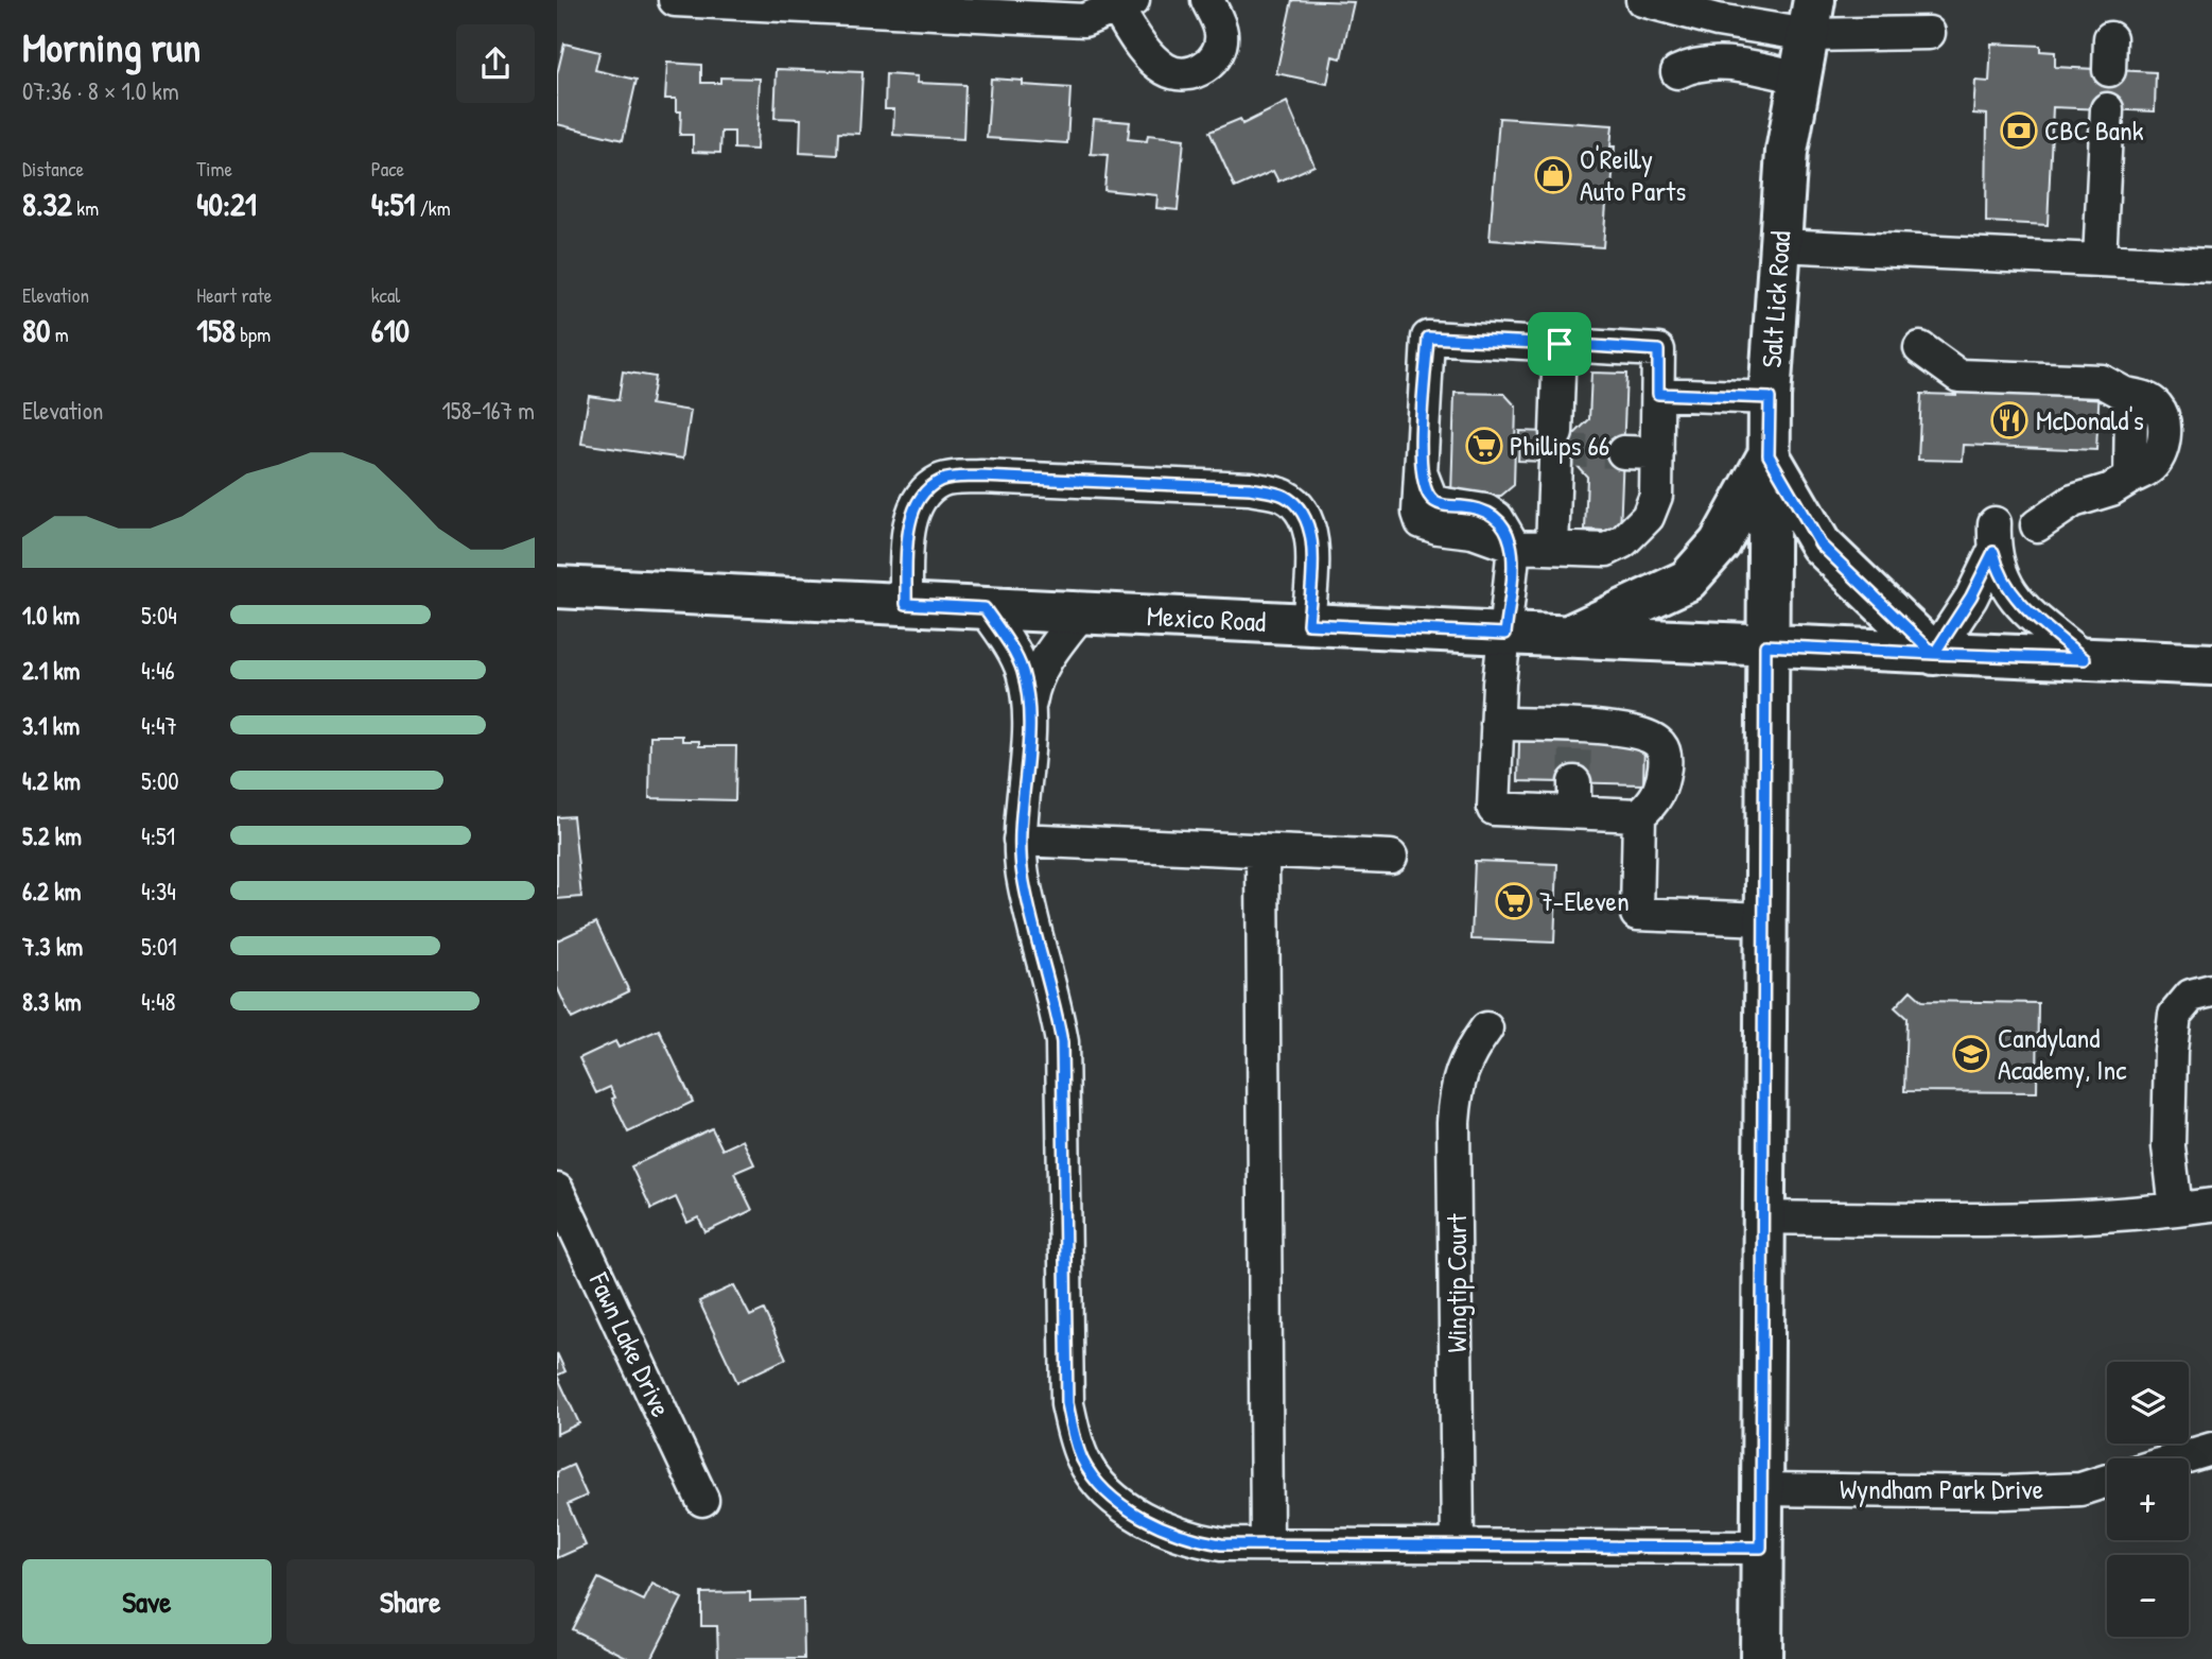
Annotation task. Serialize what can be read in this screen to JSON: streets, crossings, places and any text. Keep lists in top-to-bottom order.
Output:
{
  "streets": {
    "main road": ["Salt Lick Road", "Mexico Road"],
    "street": ["Wingtip Court", "Fawn Lake Drive", "Wyndham Park Drive"]
  },
  "crossings": [
    ["Salt Lick Road", "Mexico Road"],
    ["Salt Lick Road", "Wyndham Park Drive"]
  ],
  "places": {
    "bank": ["CBC Bank"],
    "shop": ["O'Reilly Auto Parts"],
    "restaurant": ["McDonald's"],
    "supermarket": ["Phillips 66", "7-Eleven"],
    "school or university": ["Candyland Academy, Inc"]
  },
  "page": {
    "heading": ["Morning run", "07:36 · 8 × 1.0 km"],
    "stats": [
      ["Distance", "8.32 km"],
      ["Time", "40:21"],
      ["Pace", "4:51 /km"],
      ["Elevation", "80 m"],
      ["Heart rate", "158 bpm"],
      ["kcal", "610"]
    ],
    "chart": ["Elevation", "158–167 m"],
    "list": [
      {
        "name": "1.0 km",
        "note": "5:04"
      },
      {
        "name": "2.1 km",
        "note": "4:46"
      },
      {
        "name": "3.1 km",
        "note": "4:47"
      },
      {
        "name": "4.2 km",
        "note": "5:00"
      },
      {
        "name": "5.2 km",
        "note": "4:51"
      },
      {
        "name": "6.2 km",
        "note": "4:34"
      },
      {
        "name": "7.3 km",
        "note": "5:01"
      },
      {
        "name": "8.3 km",
        "note": "4:48"
      }
    ],
    "map_buttons": ["+", "−"],
    "buttons": ["Save", "Share"]
  }
}
